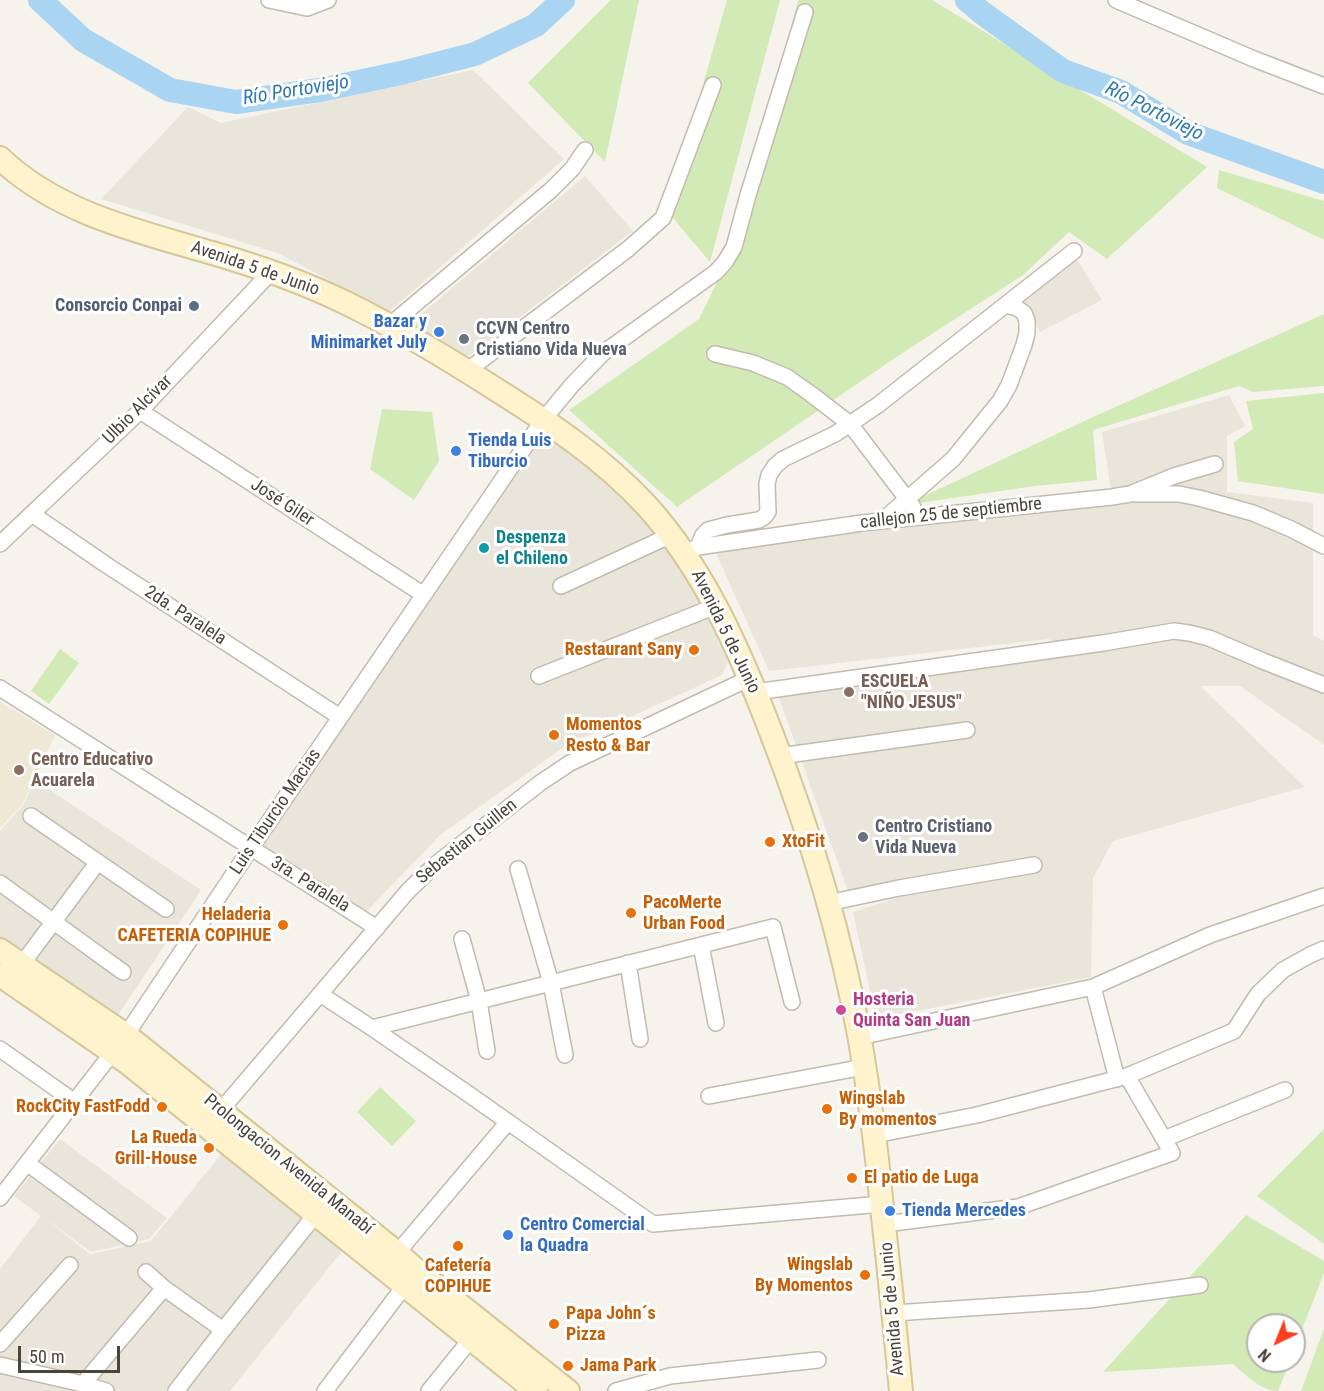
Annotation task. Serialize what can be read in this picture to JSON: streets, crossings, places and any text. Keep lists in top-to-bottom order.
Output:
{
  "streets": {
    "street": [
      "Avenida 5 de Junio",
      "Ulbio Alcívar",
      "José Giler",
      "callejon 25 de septiembre",
      "2da. Paralela",
      "Luis Tiburcio Macias",
      "Sebastian Guillen",
      "3ra. Paralela",
      "Prolongacion Avenida Manabí"
    ]
  },
  "crossings": [
    ["Avenida 5 de Junio", "Ulbio Alcívar"],
    ["Avenida 5 de Junio", "callejon 25 de septiembre"],
    ["Avenida 5 de Junio", "Luis Tiburcio Macias"],
    ["Avenida 5 de Junio", "Sebastian Guillen"],
    ["Ulbio Alcívar", "José Giler"],
    ["Ulbio Alcívar", "2da. Paralela"],
    ["José Giler", "Luis Tiburcio Macias"],
    ["2da. Paralela", "Luis Tiburcio Macias"],
    ["Luis Tiburcio Macias", "3ra. Paralela"],
    ["Luis Tiburcio Macias", "Prolongacion Avenida Manabí"],
    ["Sebastian Guillen", "3ra. Paralela"],
    ["Sebastian Guillen", "Prolongacion Avenida Manabí"]
  ],
  "water": ["Río Portoviejo"],
  "places": [
    "Consorcio Conpai",
    "Bazar y Minimarket July",
    "CCVN Centro Cristiano Vida Nueva",
    "Tienda Luis Tiburcio",
    "Despenza el Chileno",
    "Restaurant Sany",
    "ESCUELA \"NIÑO JESUS\"",
    "Momentos Resto & Bar",
    "Centro Educativo Acuarela",
    "Centro Cristiano Vida Nueva",
    "XtoFit",
    "PacoMerte Urban Food",
    "Heladeria CAFETERIA COPIHUE",
    "Hosteria Quinta San Juan",
    "RockCity FastFodd",
    "Wingslab By momentos",
    "La Rueda Grill-House",
    "El patio de Luga",
    "Tienda Mercedes",
    "Centro Comercial la Quadra",
    "Cafetería COPIHUE",
    "Wingslab By Momentos",
    "Papa John´s Pizza",
    "Jama Park"
  ],
  "scale_bar": "50 m",
  "north": "bottom left"
}
